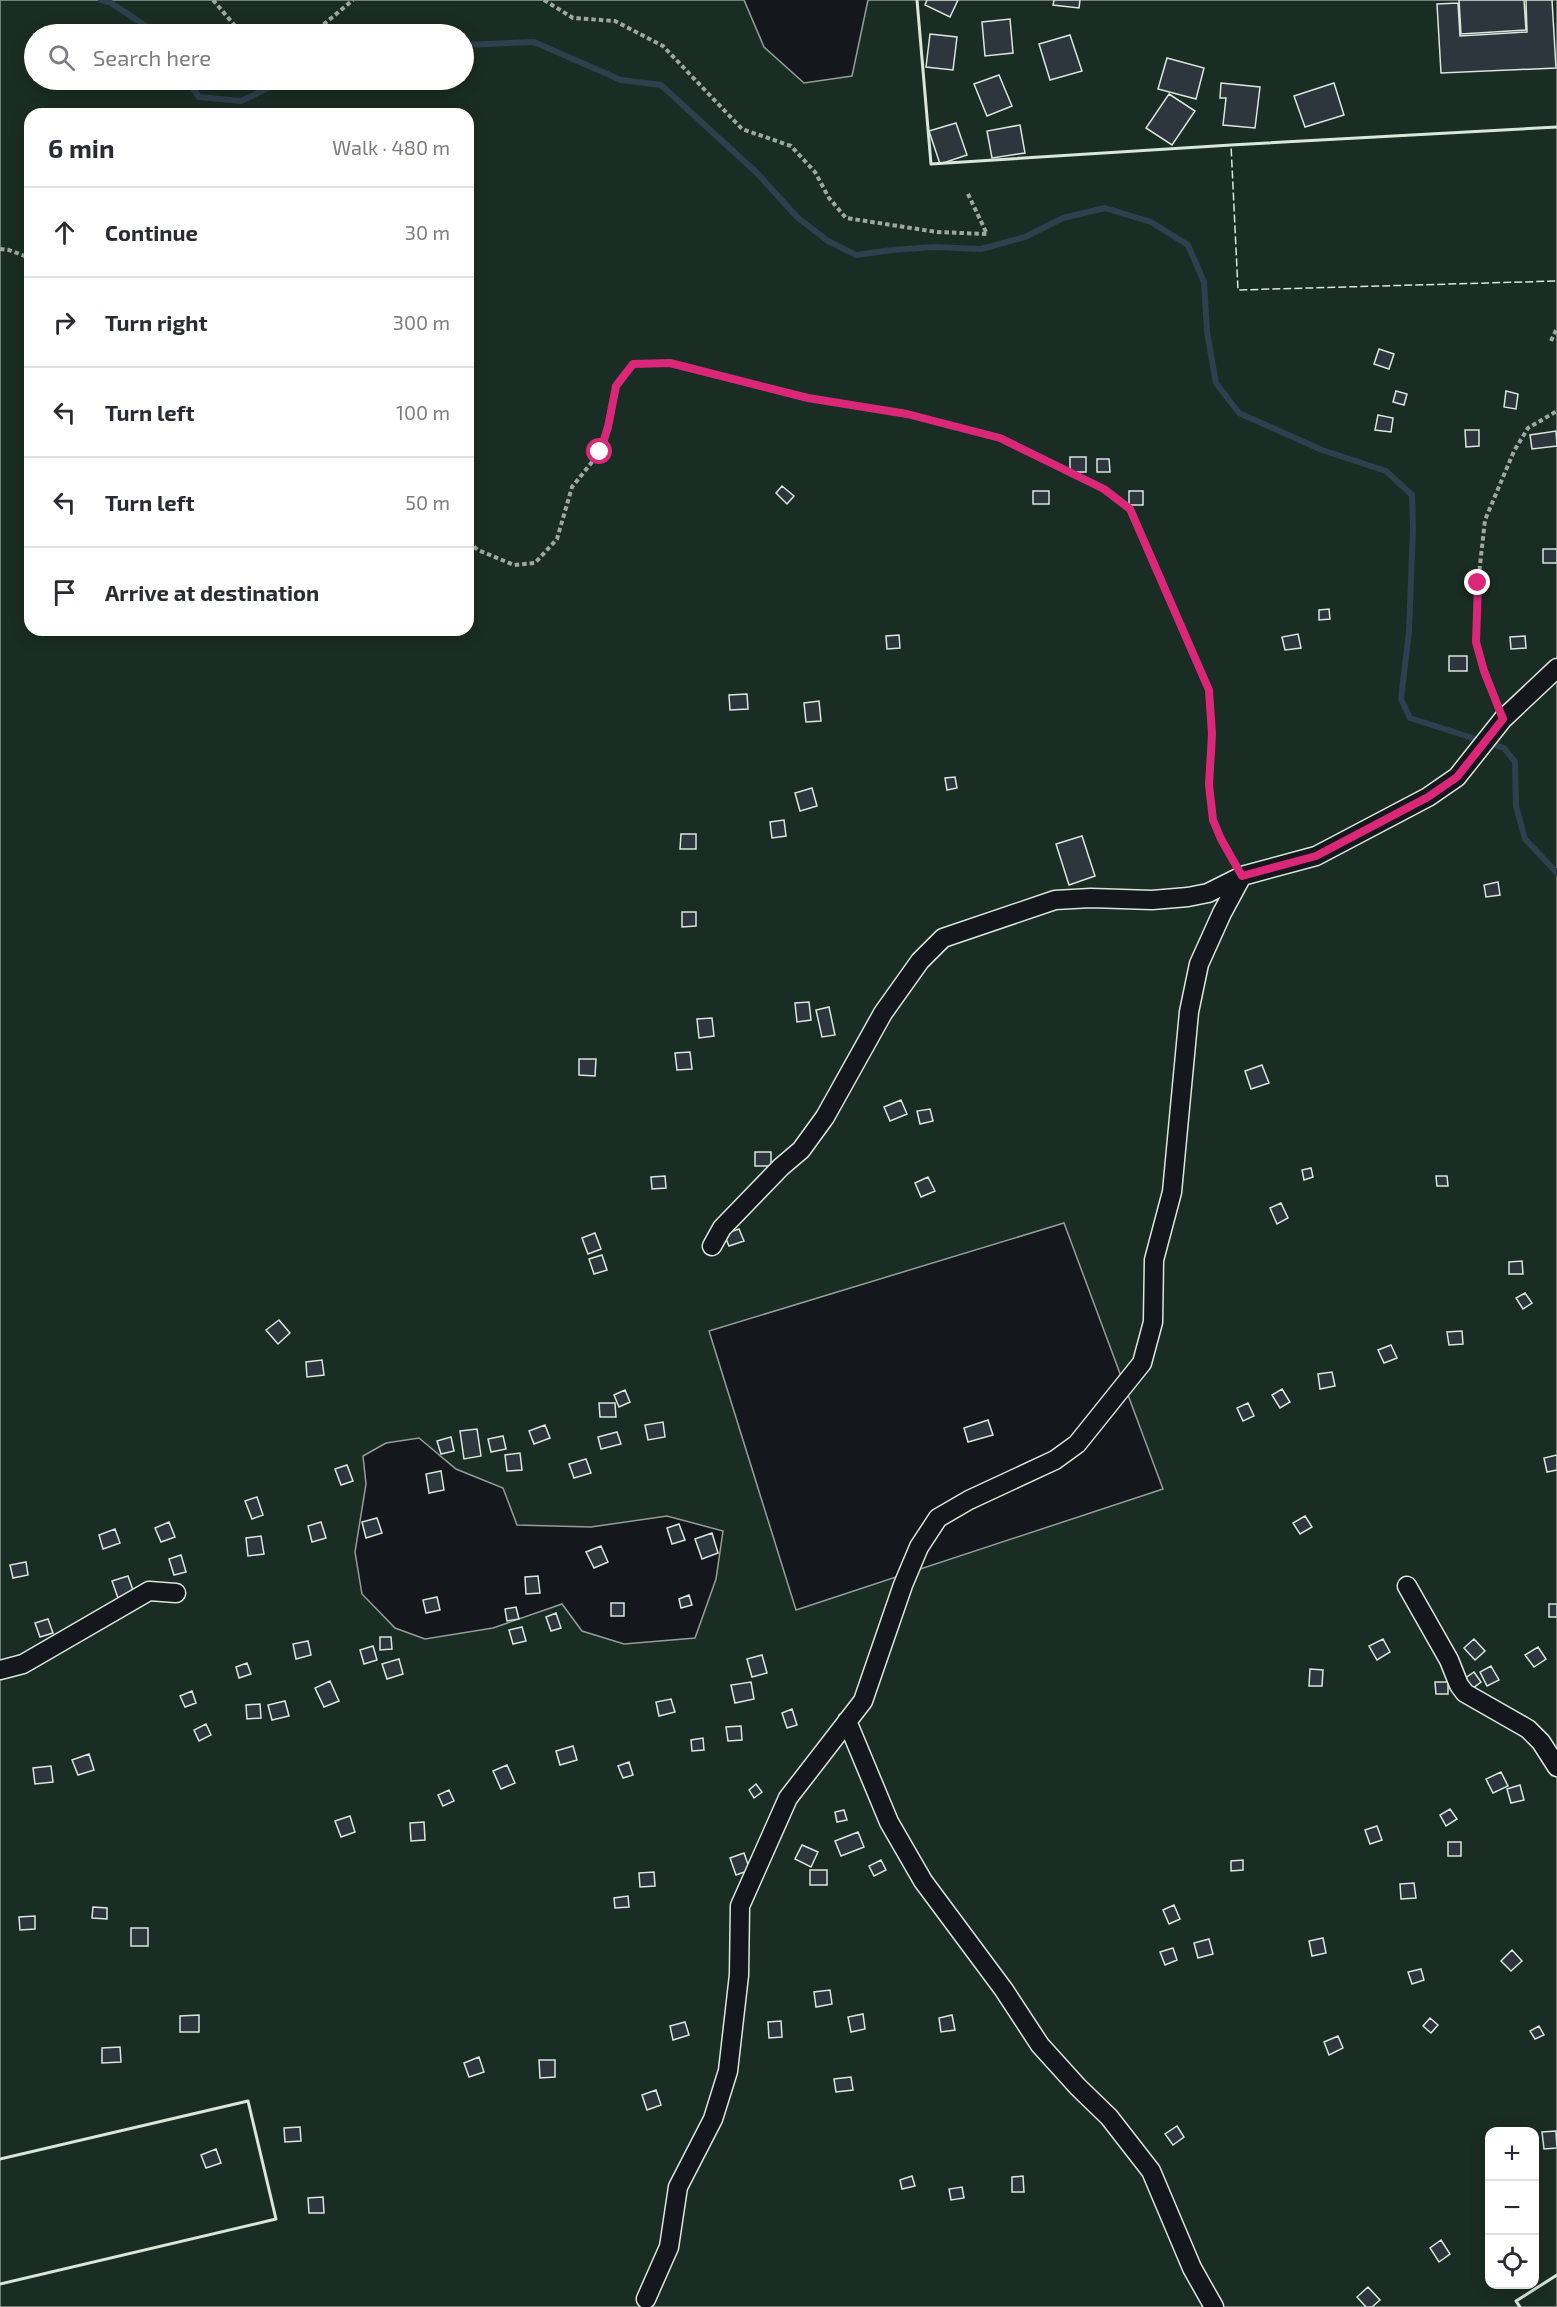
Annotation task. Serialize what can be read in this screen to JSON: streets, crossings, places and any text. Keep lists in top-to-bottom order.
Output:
{
  "page": {
    "search": "Search here",
    "heading": ["6 min", "Walk · 480 m"],
    "list": [
      ["Continue", "30 m"],
      ["Turn right", "300 m"],
      ["Turn left", "100 m"],
      ["Turn left", "50 m"],
      "Arrive at destination"
    ],
    "map_buttons": ["+", "−"]
  }
}
